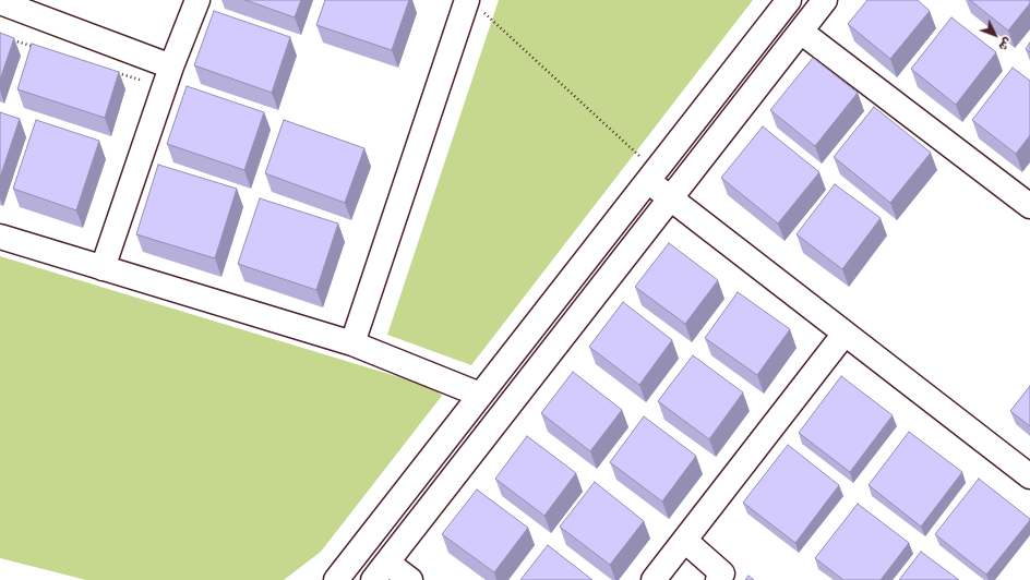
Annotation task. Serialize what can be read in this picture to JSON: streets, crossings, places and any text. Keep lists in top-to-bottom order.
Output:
{
  "north": "bottom right"
}
